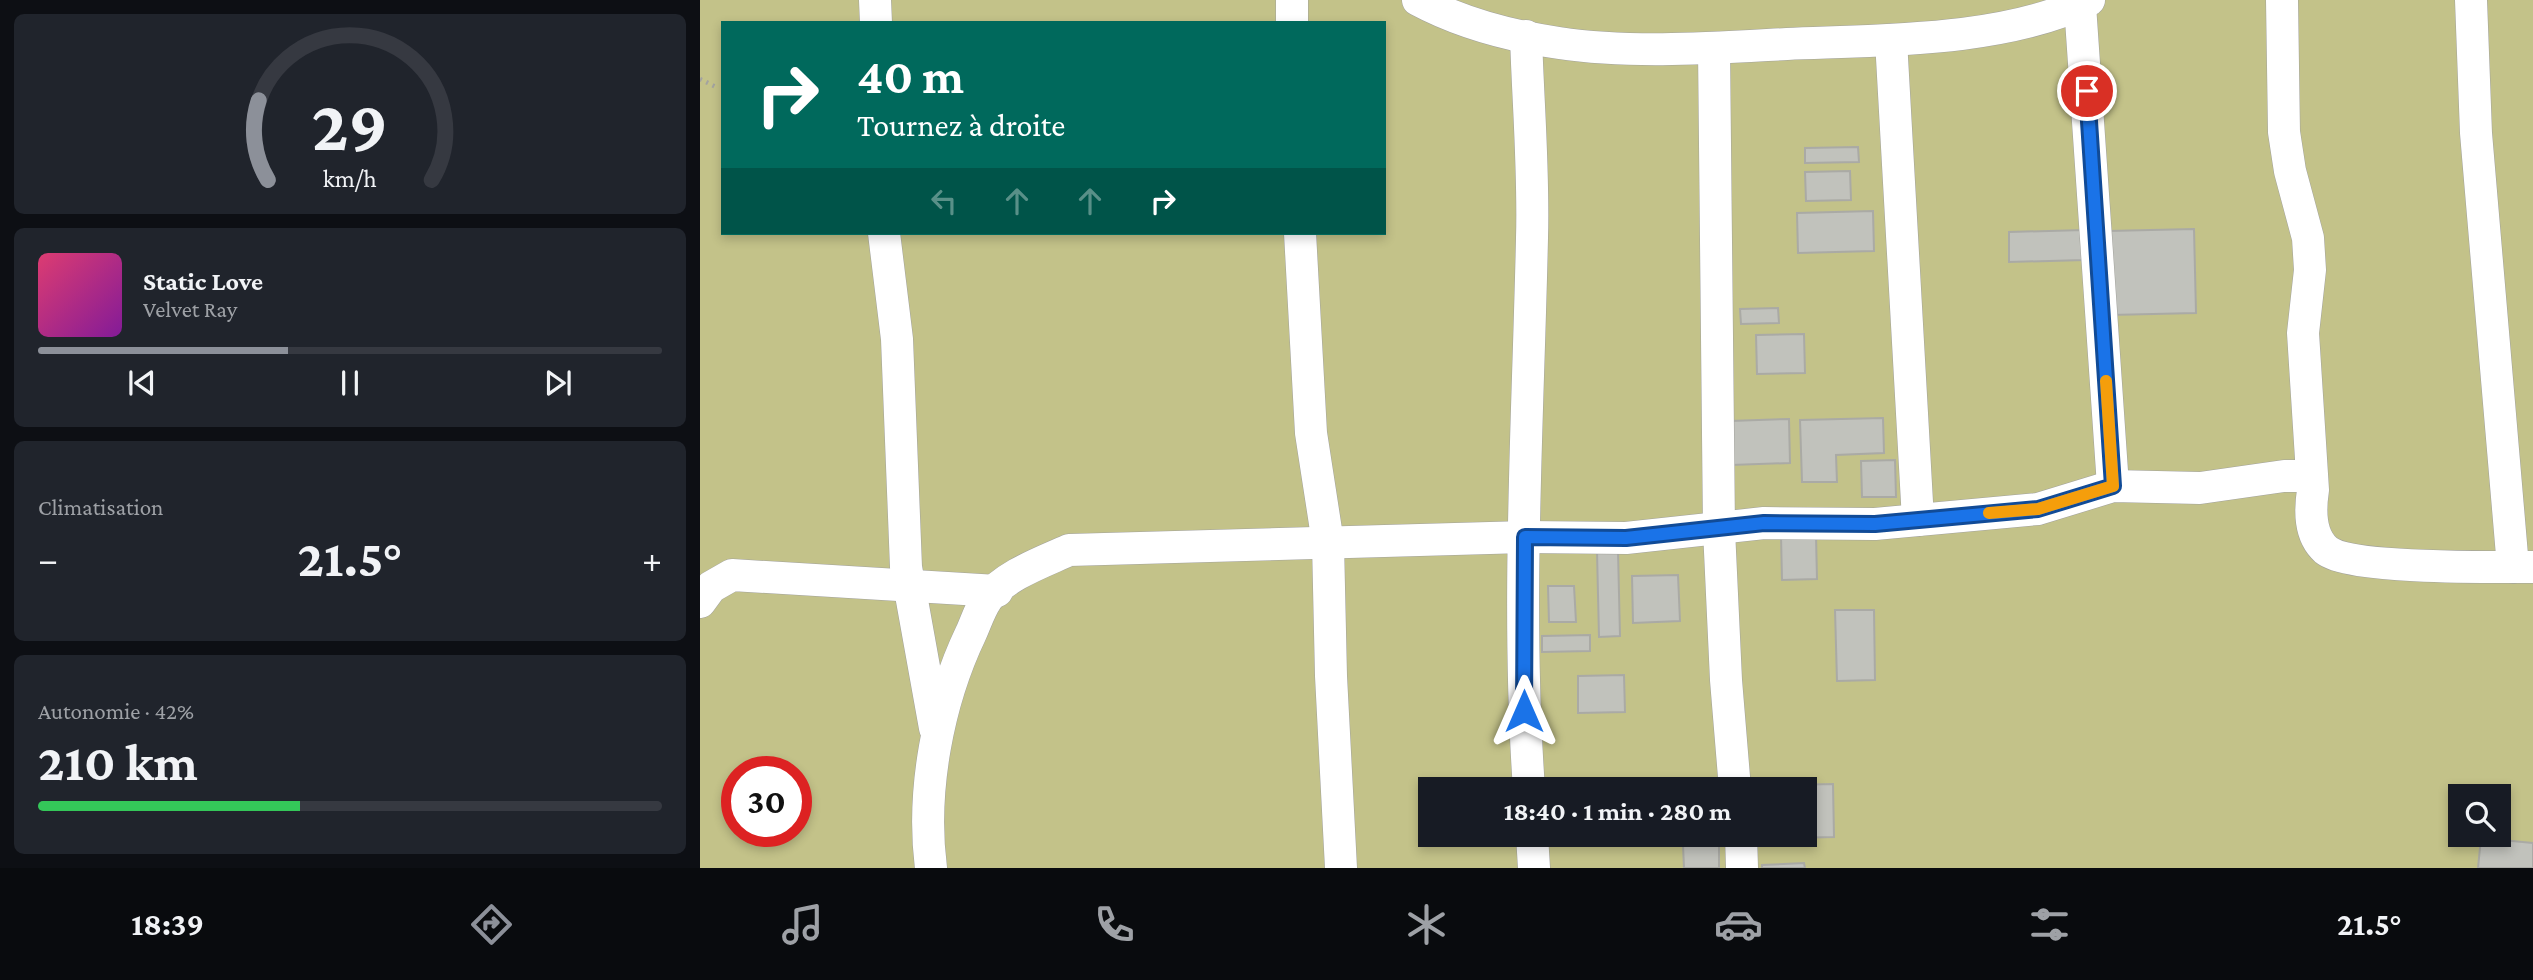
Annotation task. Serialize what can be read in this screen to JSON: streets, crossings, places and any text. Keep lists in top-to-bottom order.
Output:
{
  "page": {
    "turn": ["40 m", "Tournez à droite"],
    "song": ["Static Love", "Velvet Ray"],
    "tile": [
      "Climatisation",
      ["Autonomie · 42%", "210 km"]
    ],
    "heat": ["−", "21.5°", "+"],
    "limit": "30",
    "trip": "18:40 · 1 min · 280 m",
    "tabs": ["18:39", "21.5°"],
    "gauge": ["29", "km/h"]
  }
}
